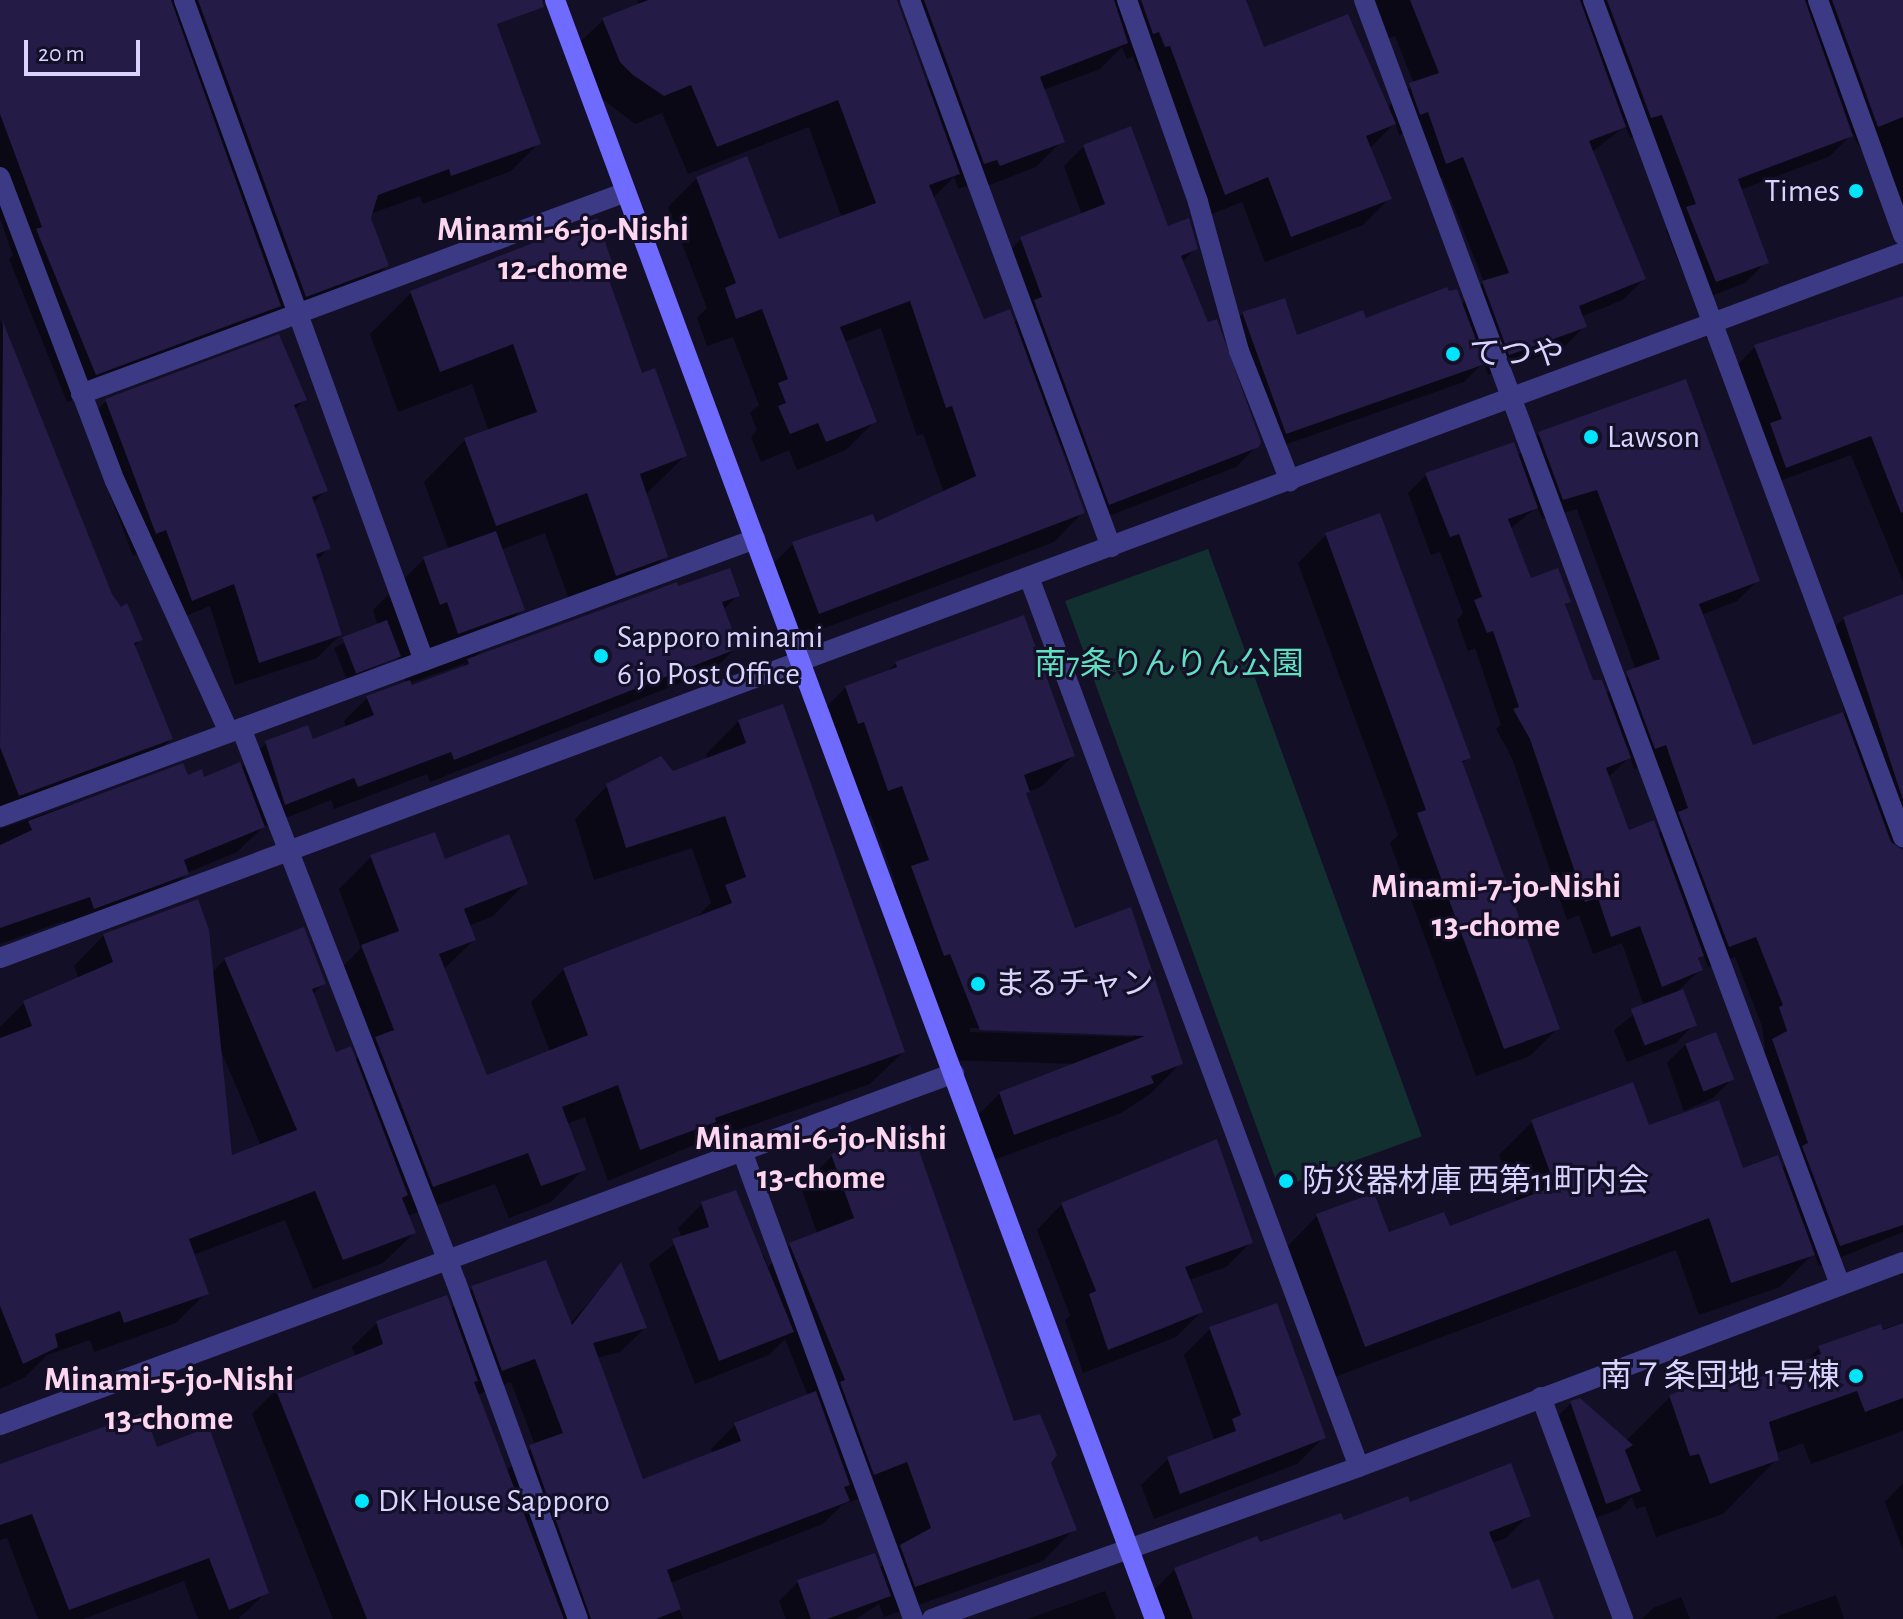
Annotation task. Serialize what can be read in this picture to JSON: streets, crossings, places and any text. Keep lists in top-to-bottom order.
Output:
{
  "districts": [
    "Minami-6-jo-Nishi 12-chome",
    "Minami-7-jo-Nishi 13-chome",
    "Minami-6-jo-Nishi 13-chome",
    "Minami-5-jo-Nishi 13-chome"
  ],
  "parks": ["南7条りんりん公園"],
  "places": [
    "Times",
    "てつや",
    "Lawson",
    "Sapporo minami 6 jo Post Office",
    "まるチャン",
    "防災器材庫 西第11町内会",
    "南７条団地 1号棟",
    "DK House Sapporo"
  ],
  "scale_bar": "20 m"
}
